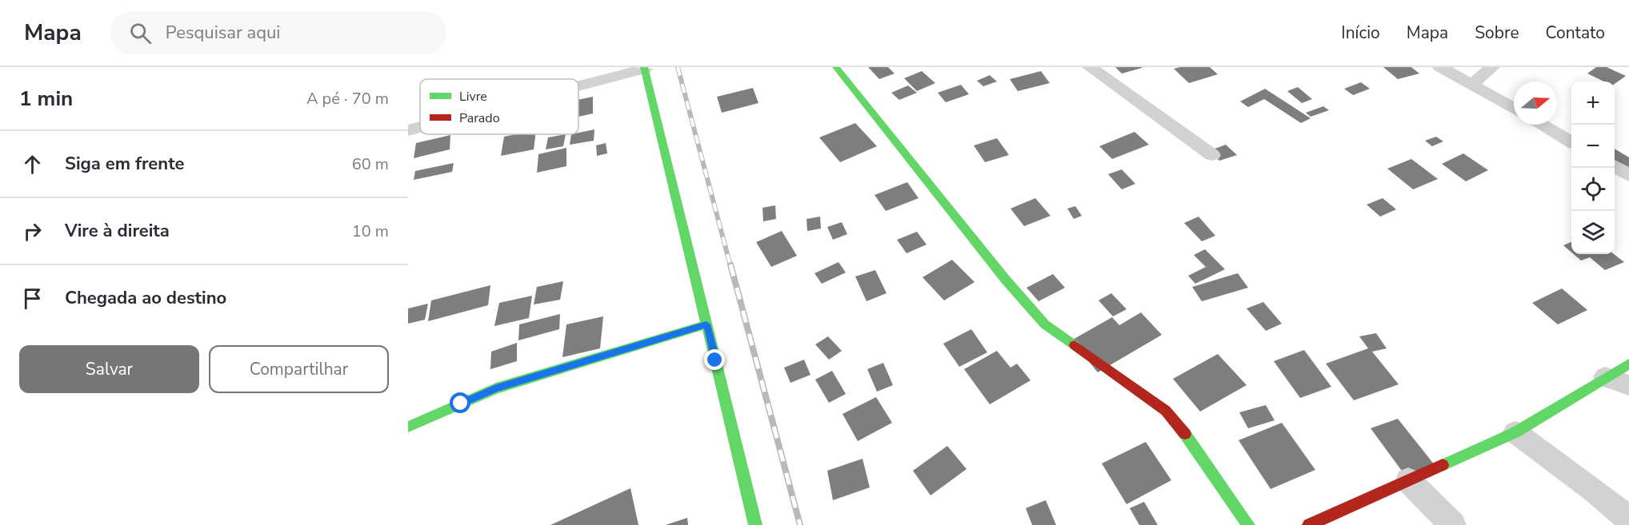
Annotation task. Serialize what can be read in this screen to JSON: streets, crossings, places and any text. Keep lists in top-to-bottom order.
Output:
{
  "legend": ["Livre", "Parado"],
  "north": "right",
  "page": {
    "header": "Mapa",
    "search": "Pesquisar aqui",
    "nav": [
      "Início",
      "Mapa",
      "Sobre",
      "Contato"
    ],
    "heading": ["1 min", "A pé · 70 m"],
    "map_buttons": ["+", "−"],
    "list": [
      ["Siga em frente", "60 m"],
      ["Vire à direita", "10 m"],
      "Chegada ao destino"
    ],
    "buttons": ["Salvar", "Compartilhar"]
  }
}
